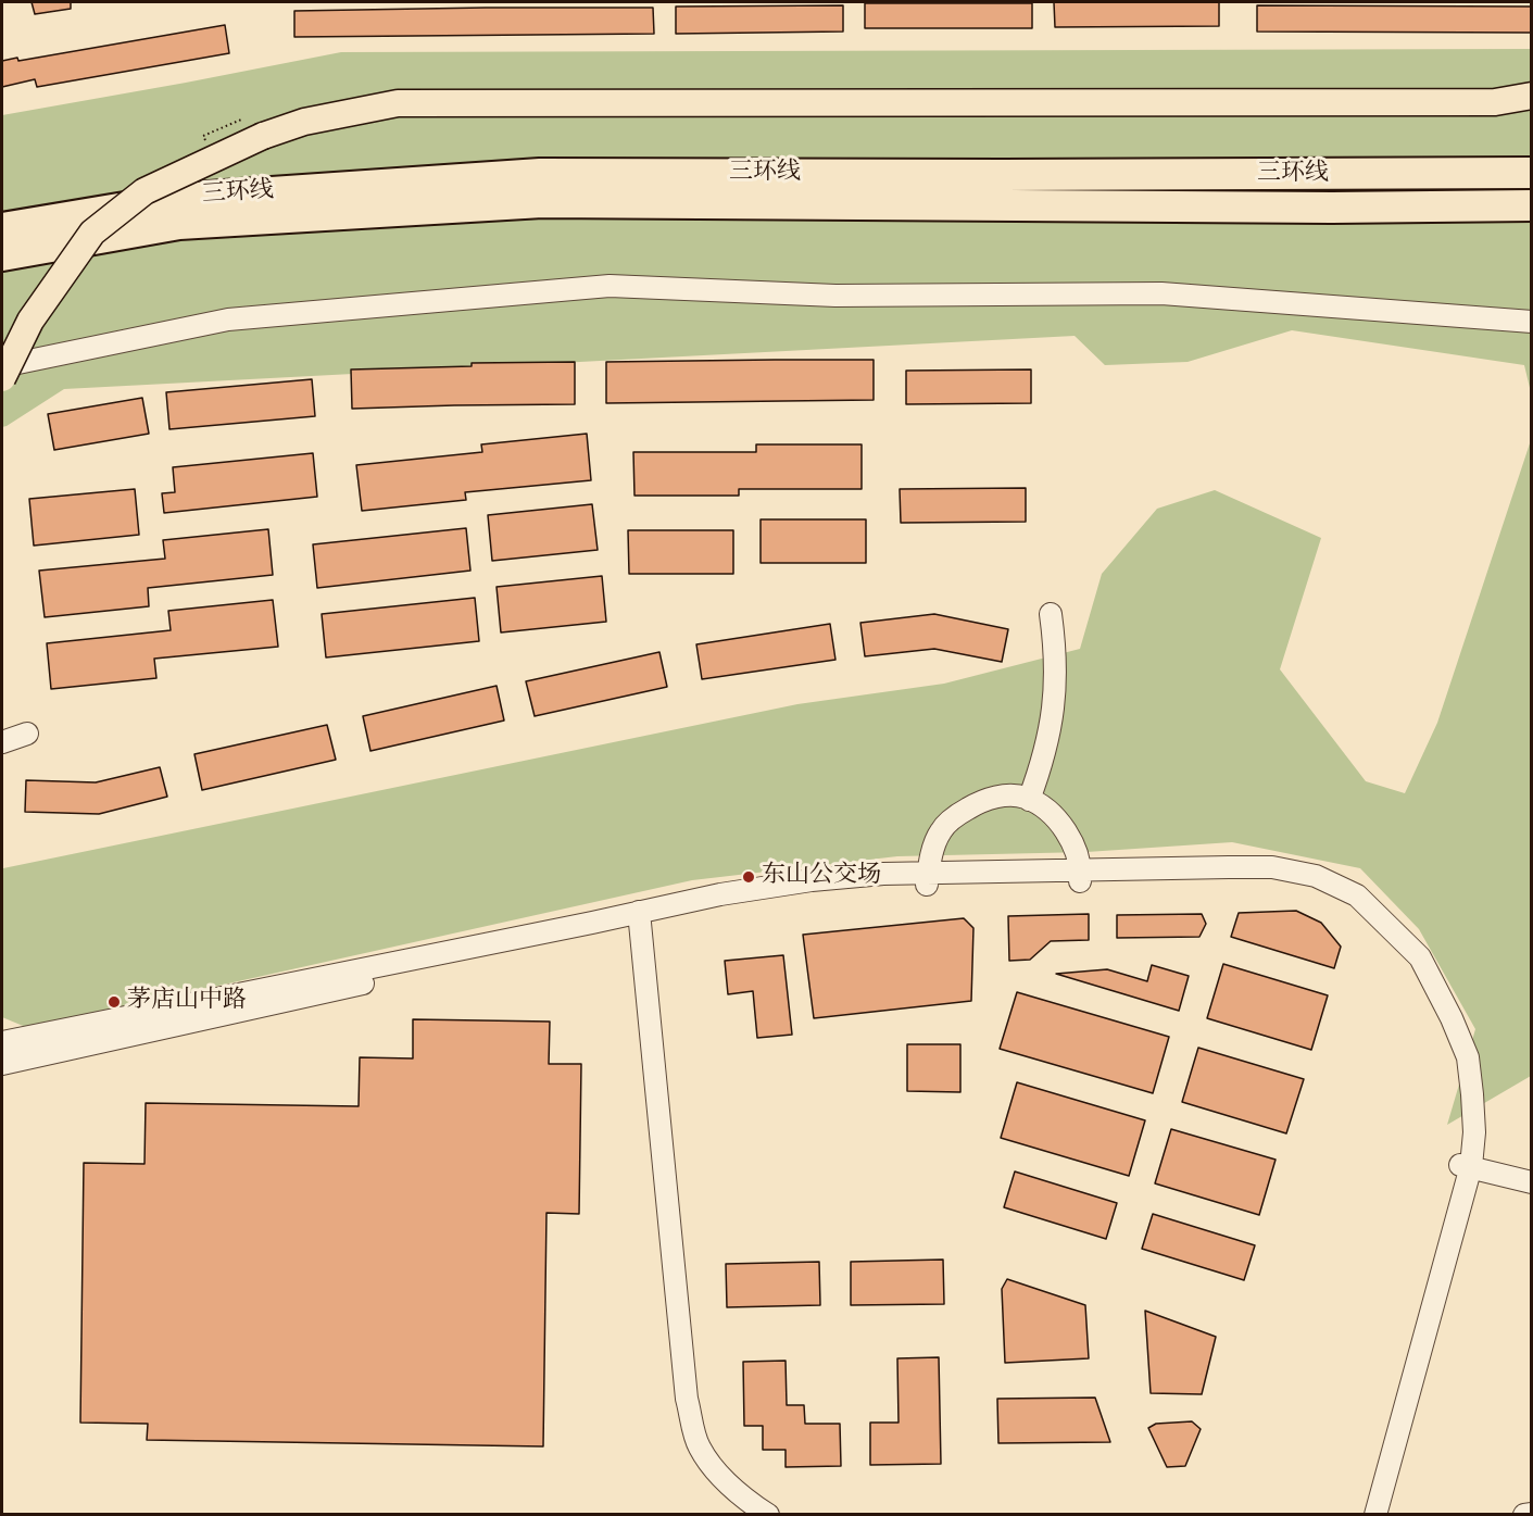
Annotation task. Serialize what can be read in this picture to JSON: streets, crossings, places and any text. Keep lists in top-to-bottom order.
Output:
{
  "streets": {
    "highway": ["三环线"]
  },
  "places": ["东山公交场", "茅店山中路"]
}
